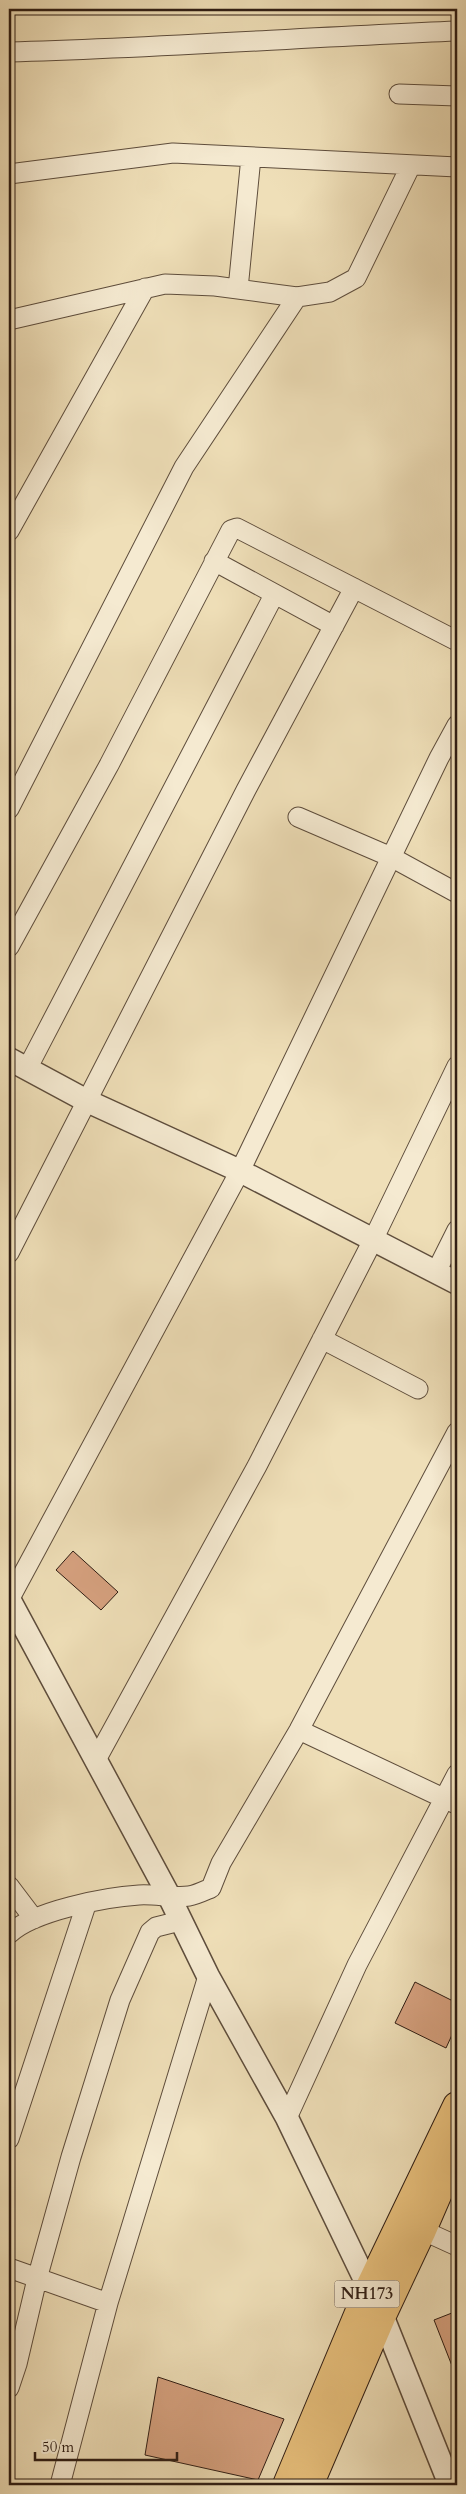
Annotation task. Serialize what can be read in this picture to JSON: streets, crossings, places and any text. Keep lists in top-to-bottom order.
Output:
{
  "streets": {
    "highway": ["NH173"]
  },
  "scale_bar": "50 m"
}
